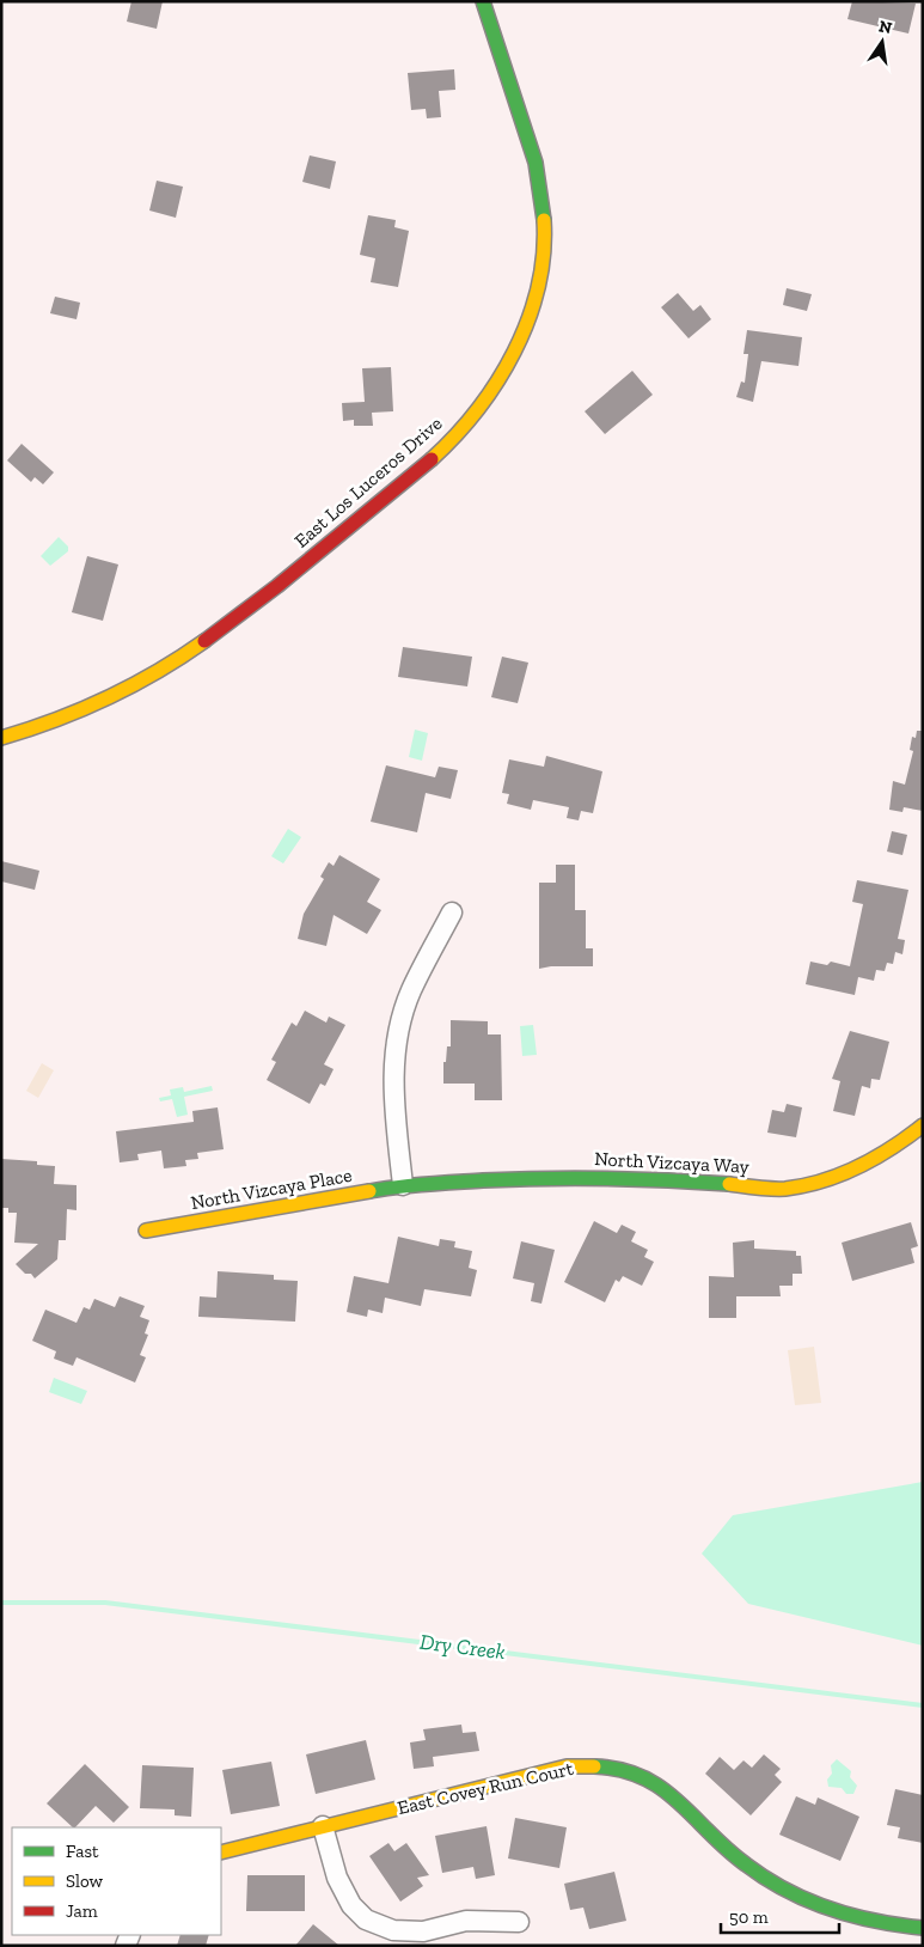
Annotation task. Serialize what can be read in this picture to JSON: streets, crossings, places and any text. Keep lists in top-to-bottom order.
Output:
{
  "streets": {
    "street": [
      "East Los Luceros Drive",
      "North Vizcaya Way",
      "North Vizcaya Place",
      "East Covey Run Court"
    ]
  },
  "crossings": [
    ["North Vizcaya Way", "North Vizcaya Place"]
  ],
  "water": ["Dry Creek"],
  "legend": ["Fast", "Slow", "Jam"],
  "scale_bar": "50 m",
  "north": "top"
}
